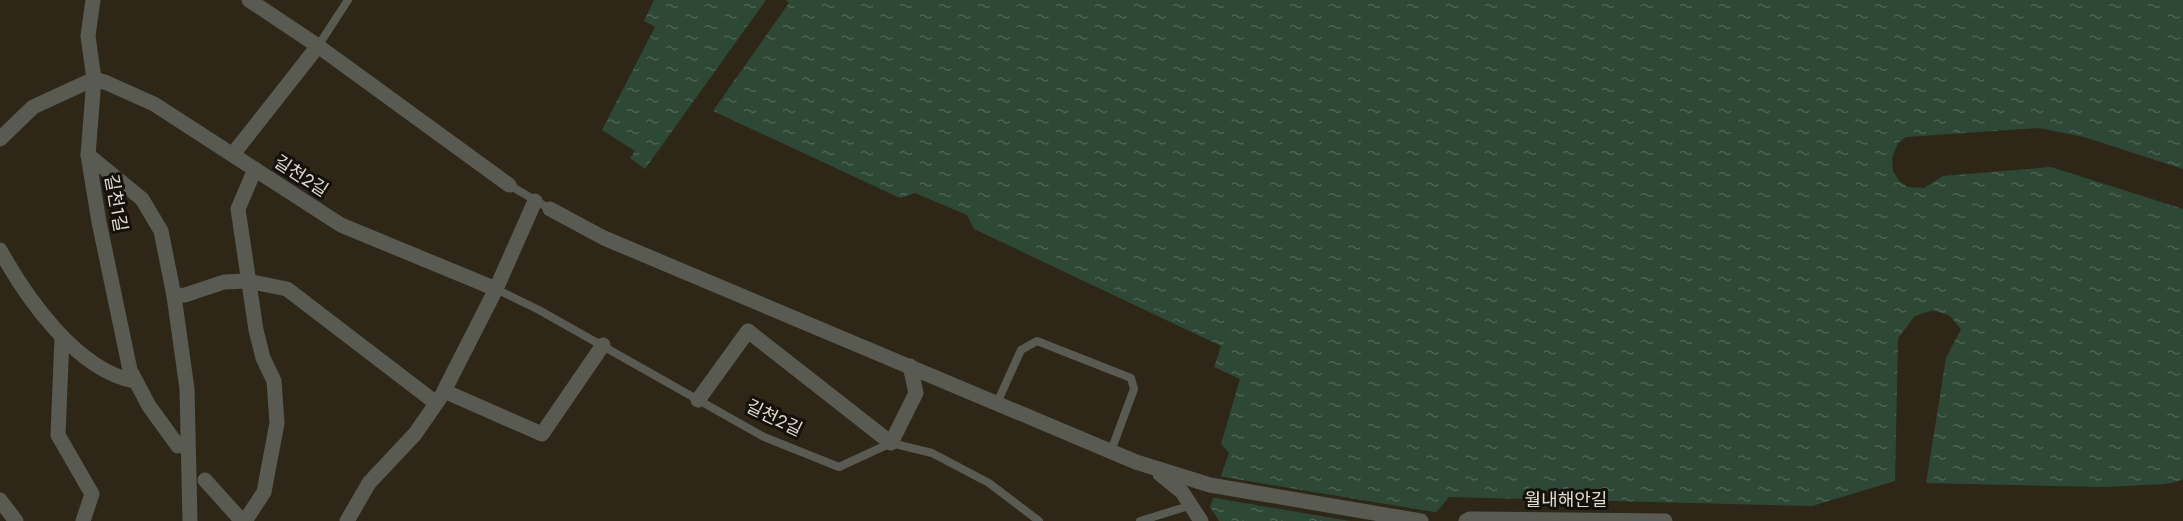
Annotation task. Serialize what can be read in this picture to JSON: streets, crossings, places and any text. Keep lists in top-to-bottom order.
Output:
{
  "streets": {
    "street": ["길천2길", "길천1길", "월내해안길"]
  },
  "crossings": [
    ["길천2길", "길천1길"]
  ]
}
